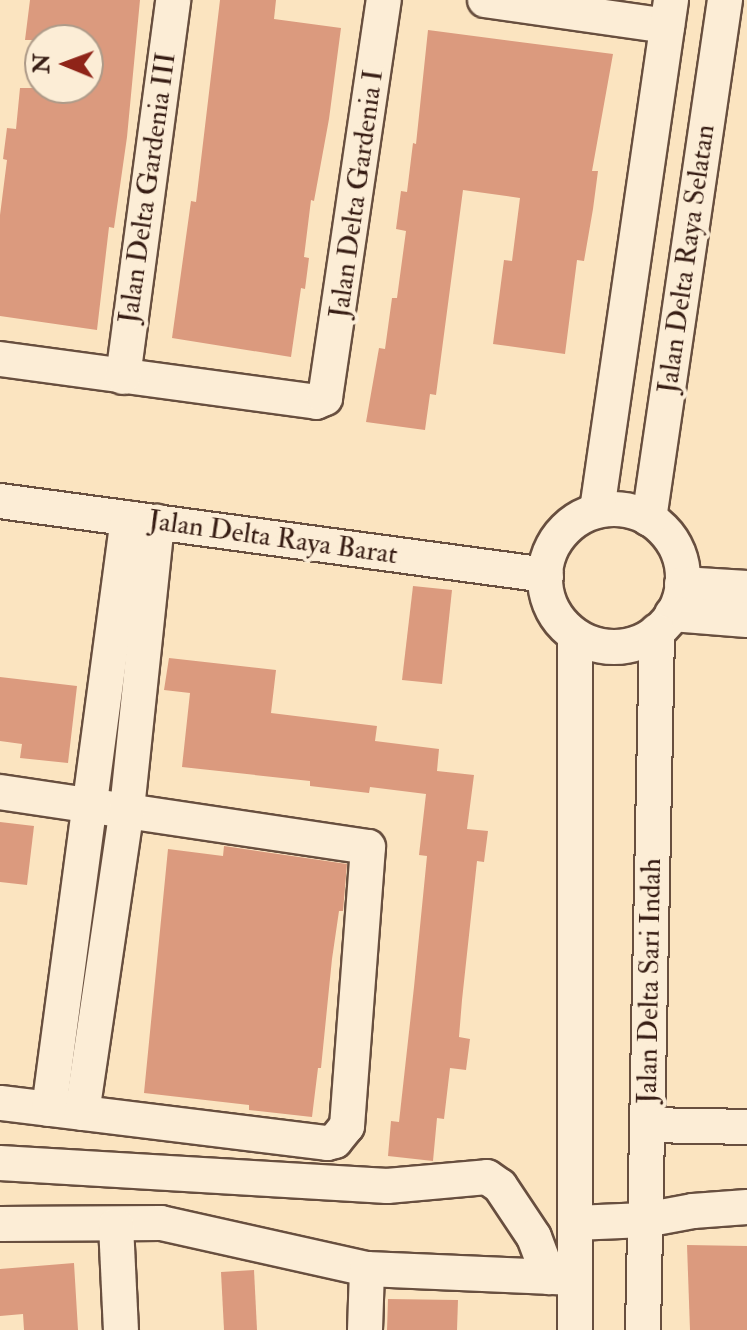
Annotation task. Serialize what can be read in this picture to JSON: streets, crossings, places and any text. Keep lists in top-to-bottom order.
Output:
{
  "streets": {
    "street": [
      "Jalan Delta Gardenia III",
      "Jalan Delta Gardenia I",
      "Jalan Delta Raya Selatan",
      "Jalan Delta Raya Barat",
      "Jalan Delta Sari Indah"
    ]
  },
  "crossings": [
    ["Jalan Delta Gardenia III", "Jalan Delta Gardenia I"],
    ["Jalan Delta Raya Selatan", "Jalan Delta Raya Barat"],
    ["Jalan Delta Raya Selatan", "Jalan Delta Sari Indah"],
    ["Jalan Delta Raya Barat", "Jalan Delta Sari Indah"]
  ],
  "north": "left"
}
